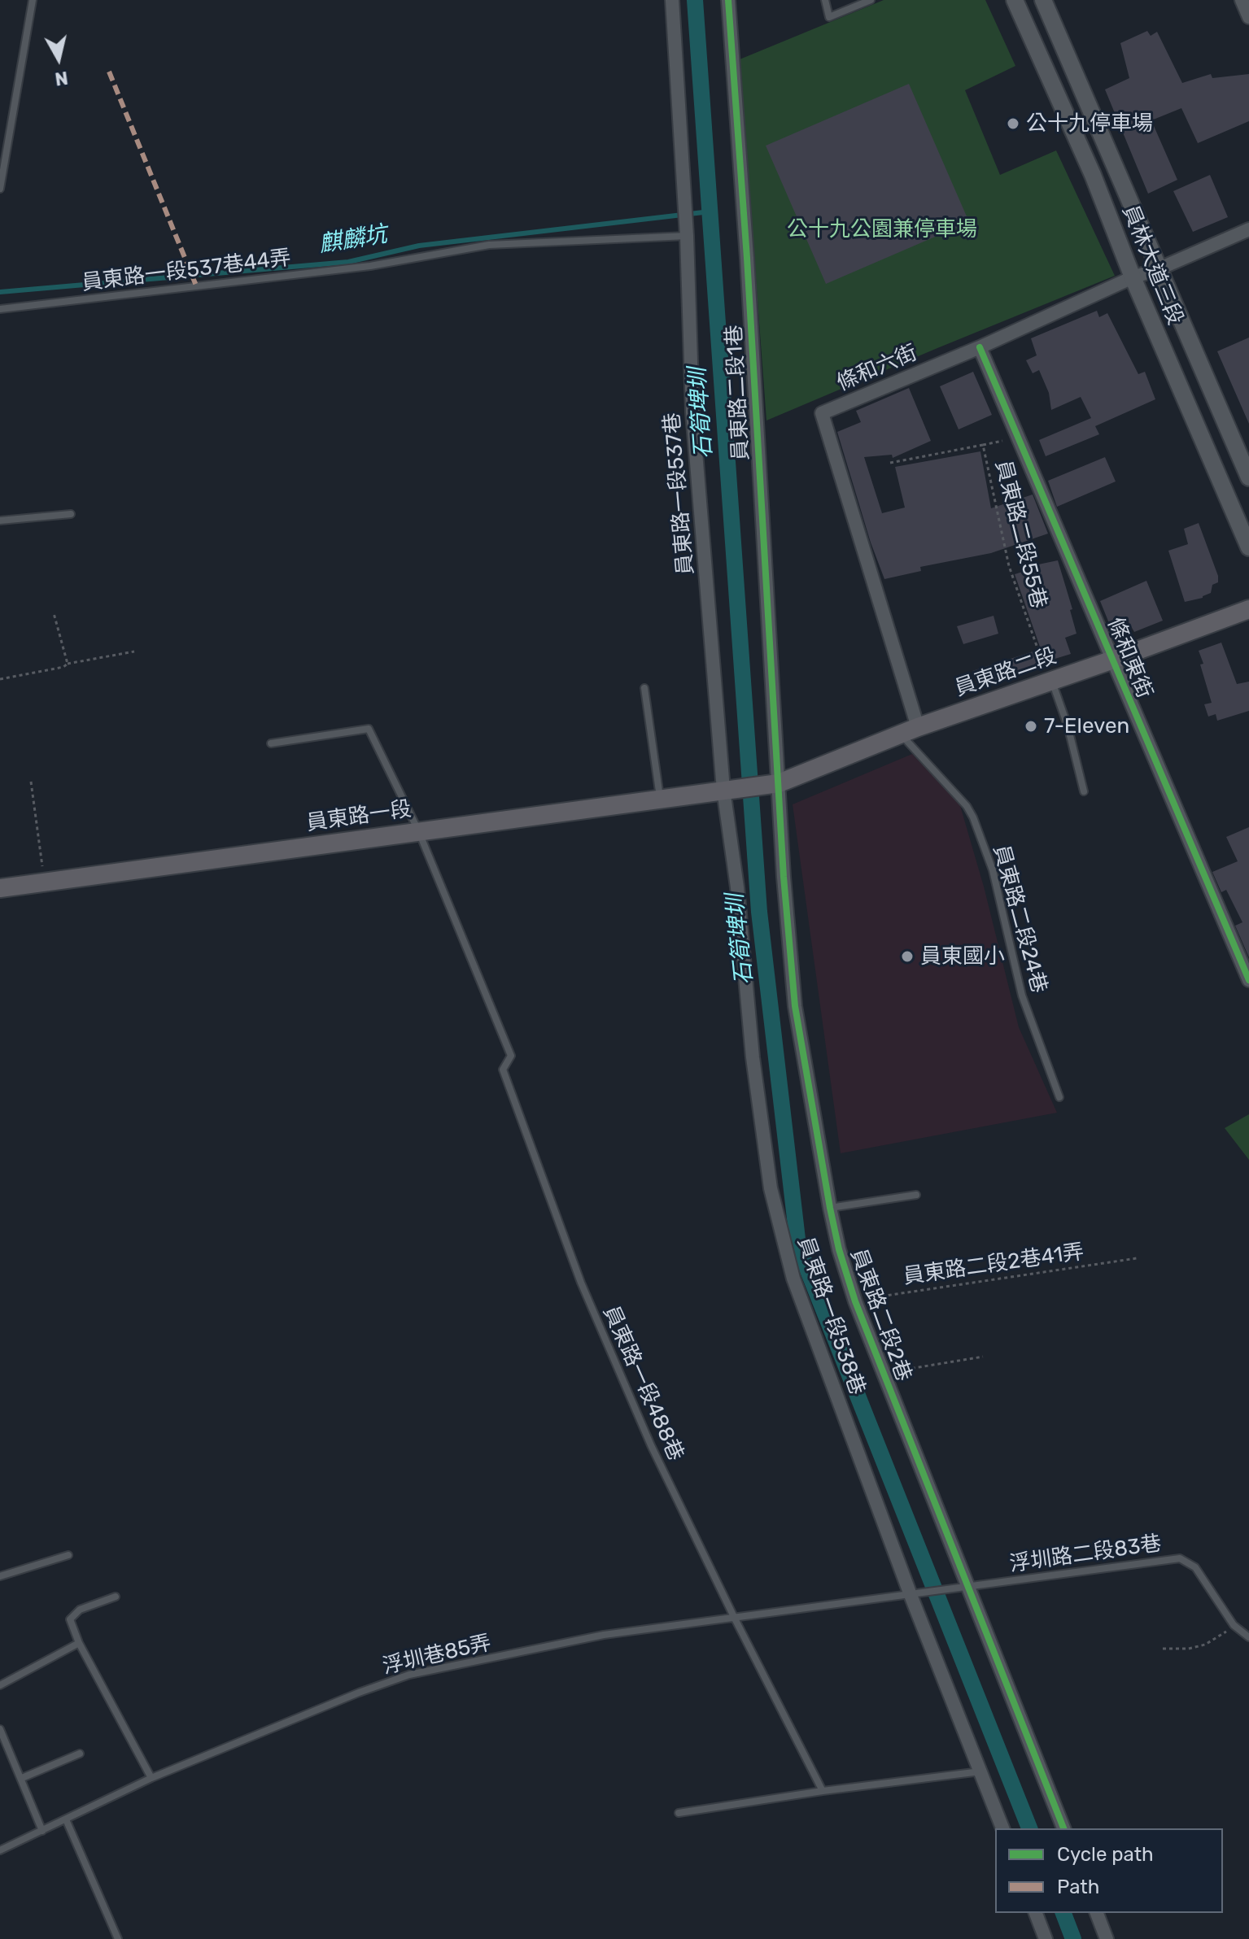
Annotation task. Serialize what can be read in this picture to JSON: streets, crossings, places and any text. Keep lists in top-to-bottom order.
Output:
{
  "streets": {
    "main road": ["員東路二段", "員東路一段"],
    "street": [
      "員林大道三段",
      "條和六街",
      "員東路二段1巷",
      "員東路一段537巷",
      "條和東街",
      "員東路二段2巷",
      "員東路一段538巷"
    ],
    "lane": [
      "員東路一段537巷44弄",
      "員東路二段24巷",
      "員東路一段488巷",
      "浮圳路二段83巷",
      "浮圳巷85弄"
    ],
    "path": ["員東路二段2巷41弄"],
    "cycle path": ["員東路二段55巷"]
  },
  "crossings": [
    ["員林大道三段", "條和六街"],
    ["員東路一段537巷44弄", "員東路一段537巷"],
    ["條和六街", "條和東街"],
    ["條和六街", "員東路二段"],
    ["員東路二段1巷", "員東路二段"],
    ["員東路二段1巷", "員東路二段2巷"],
    ["員東路一段537巷", "員東路二段"],
    ["員東路一段537巷", "員東路一段"],
    ["員東路一段537巷", "員東路一段538巷"],
    ["員東路二段55巷", "員東路二段"],
    ["條和東街", "員東路二段"],
    ["員東路二段", "員東路一段"],
    ["員東路二段", "員東路二段24巷"],
    ["員東路二段", "員東路二段2巷"],
    ["員東路二段", "員東路一段538巷"],
    ["員東路一段", "員東路一段538巷"],
    ["員東路一段", "員東路一段488巷"],
    ["員東路二段2巷41弄", "員東路二段2巷"],
    ["員東路二段2巷", "浮圳路二段83巷"],
    ["員東路一段538巷", "浮圳路二段83巷"],
    ["員東路一段538巷", "浮圳巷85弄"],
    ["員東路一段488巷", "浮圳巷85弄"],
    ["浮圳路二段83巷", "浮圳巷85弄"]
  ],
  "water": ["麒麟坑", "石筍埤圳"],
  "parks": ["公十九公園兼停車場"],
  "places": ["公十九停車場", "7-Eleven", "員東國小"],
  "legend": ["Cycle path", "Path"],
  "north": "bottom"
}
